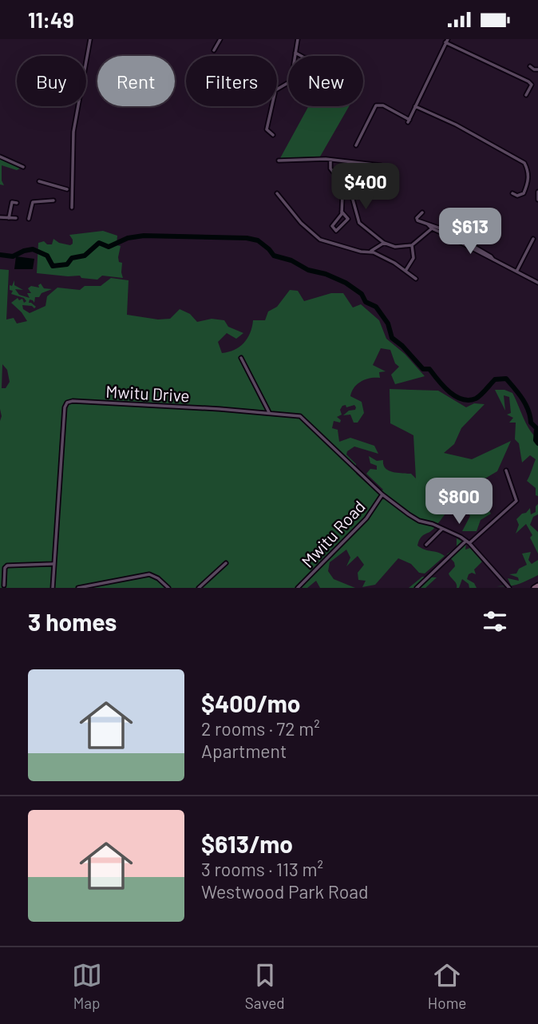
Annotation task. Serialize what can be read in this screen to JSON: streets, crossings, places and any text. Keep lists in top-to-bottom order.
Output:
{
  "streets": {
    "street": ["Mwitu Drive", "Mwitu Road"]
  },
  "crossings": [
    ["Mwitu Drive", "Mwitu Road"]
  ],
  "page": {
    "status": "11:49",
    "chip": [
      "Buy",
      "Rent",
      "Filters",
      "New"
    ],
    "price": ["$400", "$613", "$800"],
    "heading": "3 homes",
    "list": [
      {
        "name": "$400/mo",
        "note": "2 rooms · 72 m² · Apartment"
      },
      {
        "name": "$613/mo",
        "note": "3 rooms · 113 m² · Westwood Park Road"
      }
    ],
    "tabs": ["Map", "Saved", "Home"]
  }
}
